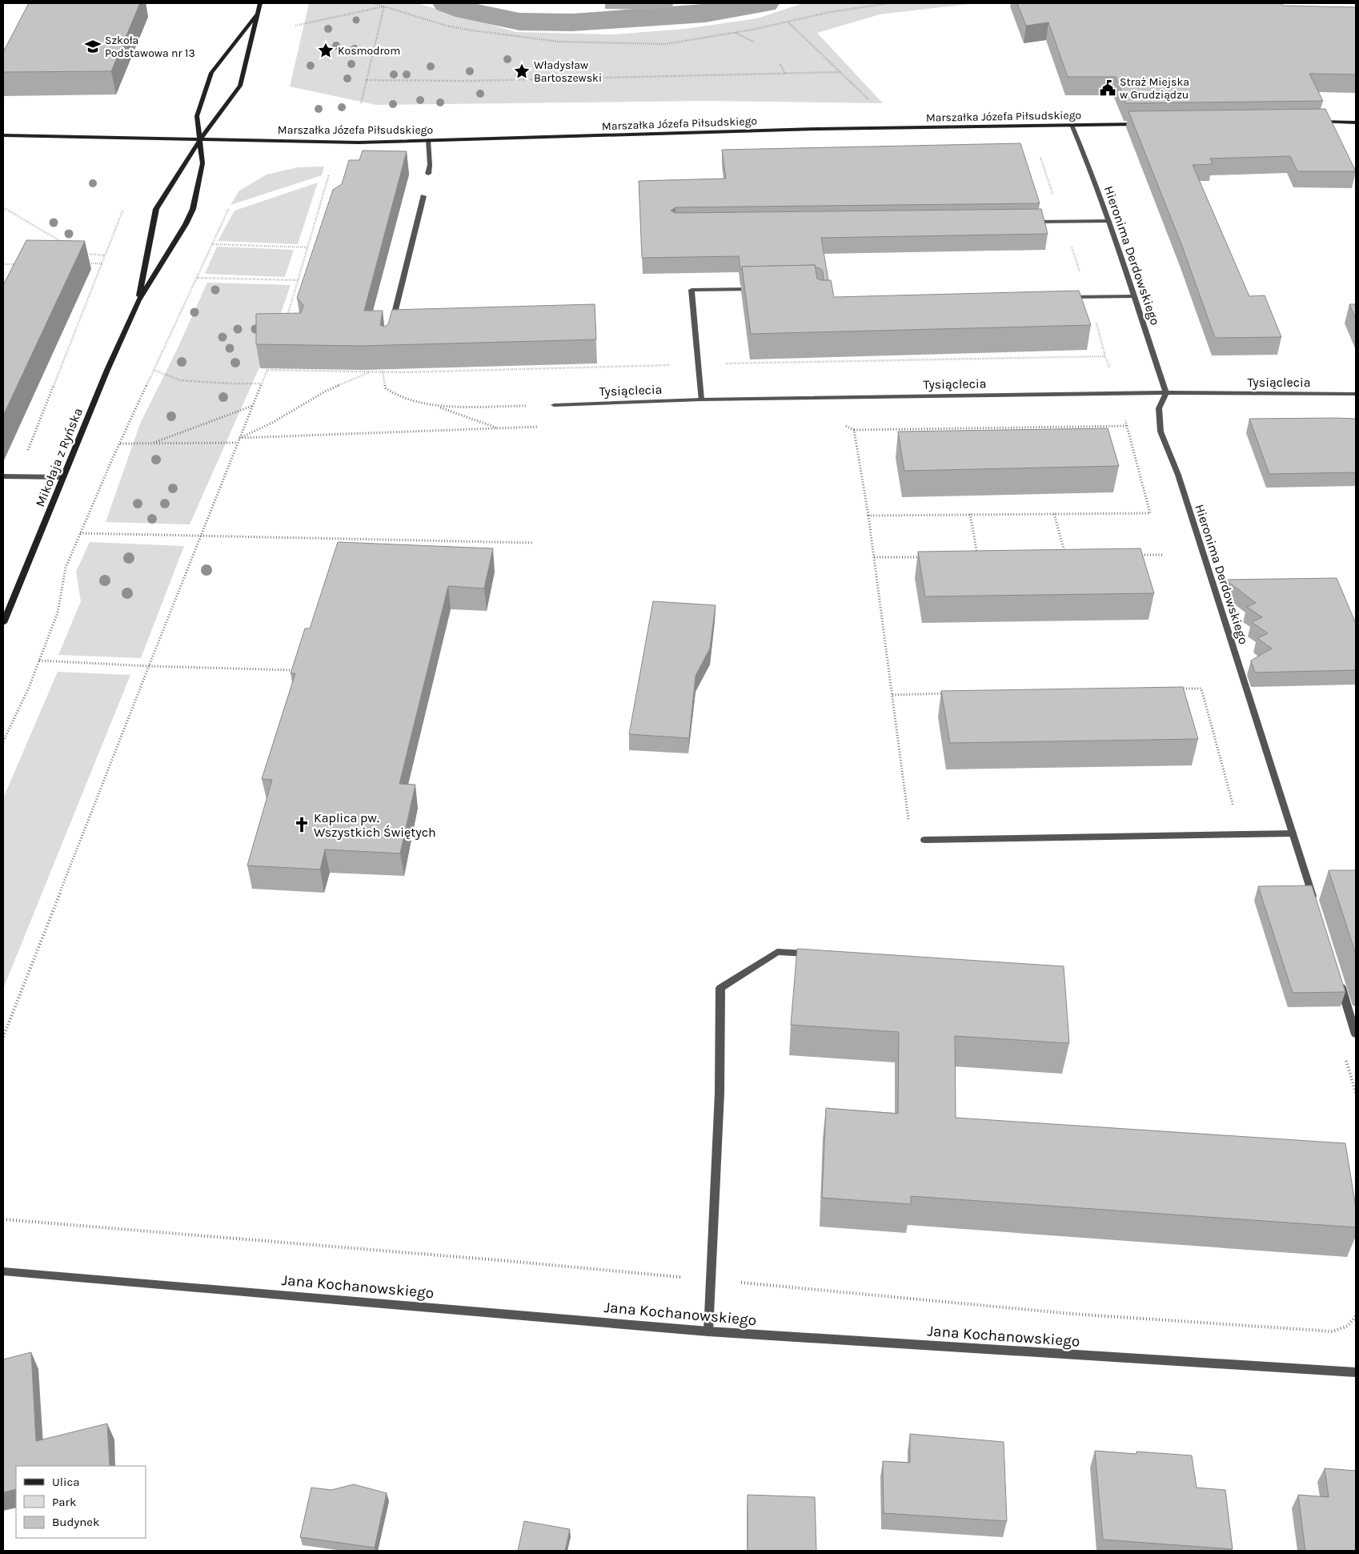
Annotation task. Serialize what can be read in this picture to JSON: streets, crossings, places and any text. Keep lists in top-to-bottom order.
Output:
{
  "streets": {
    "street": [
      "Marszałka Józefa Piłsudskiego",
      "Hieronima Derdowskiego",
      "Tysiąclecia",
      "Mikołaja z Ryńska",
      "Jana Kochanowskiego"
    ]
  },
  "crossings": [
    ["Marszałka Józefa Piłsudskiego", "Hieronima Derdowskiego"],
    ["Marszałka Józefa Piłsudskiego", "Mikołaja z Ryńska"],
    ["Hieronima Derdowskiego", "Tysiąclecia"]
  ],
  "places": {
    "school or university": ["Szkoła Podstawowa nr 13"],
    "place": ["Kosmodrom", "Władysław Bartoszewski"],
    "public building": ["Straż Miejska w Grudziądzu"],
    "church": ["Kaplica pw. Wszystkich Świętych"]
  },
  "legend": ["Ulica", "Park", "Budynek"]
}
